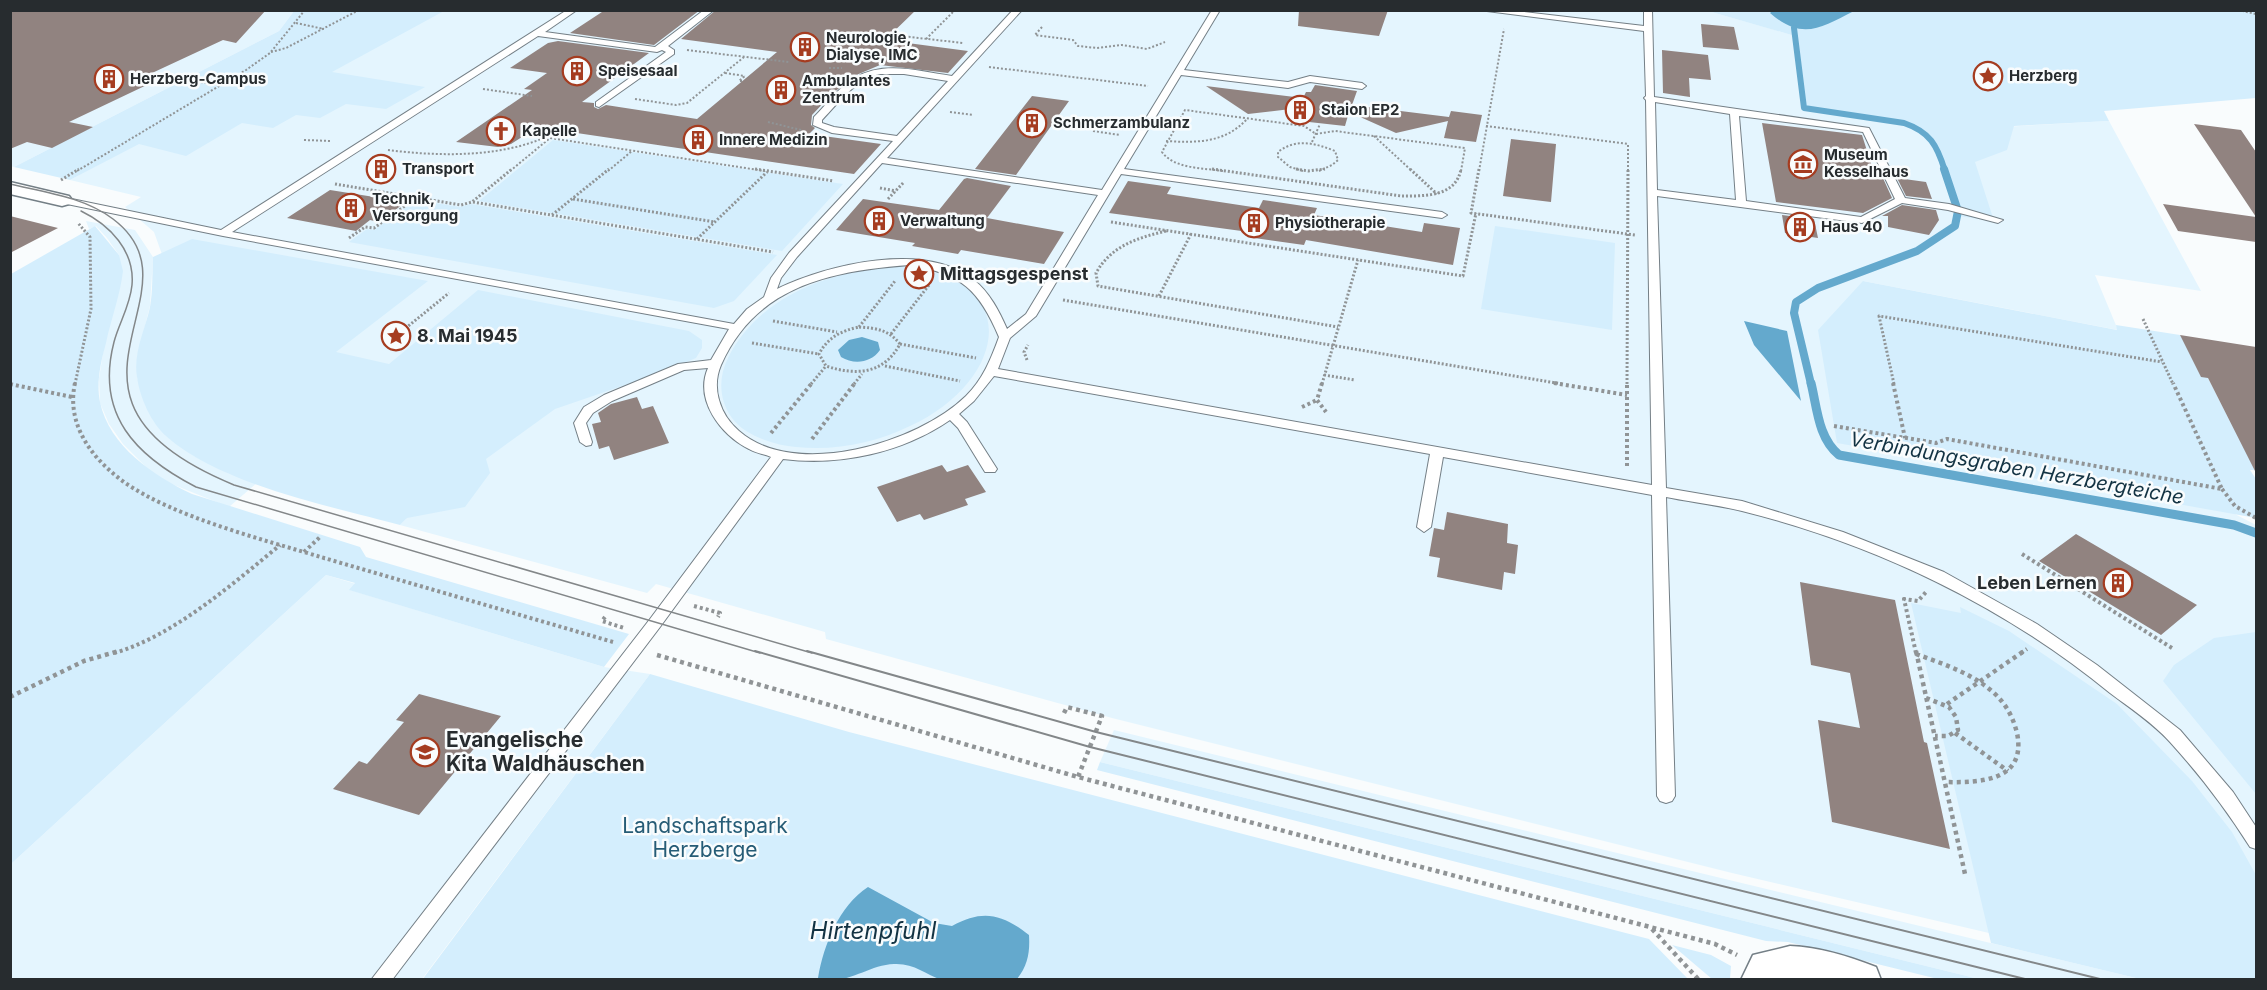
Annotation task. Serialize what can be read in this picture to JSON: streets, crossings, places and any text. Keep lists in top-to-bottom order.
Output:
{
  "water": ["Verbindungsgraben Herzbergteiche", "Hirtenpfuhl"],
  "parks": ["Landschaftspark Herzberge"],
  "places": {
    "building": [
      "Neurologie, Dialyse, IMC",
      "Speisesaal",
      "Herzberg-Campus",
      "Ambulantes Zentrum",
      "Staion EP2",
      "Schmerzambulanz",
      "Innere Medizin",
      "Transport",
      "Technik, Versorgung",
      "Verwaltung",
      "Physiotherapie",
      "Haus 40",
      "Leben Lernen"
    ],
    "place": ["Herzberg", "Mittagsgespenst", "8. Mai 1945"],
    "church": ["Kapelle"],
    "museum": ["Museum Kesselhaus"],
    "school or university": ["Evangelische Kita Waldhäuschen"]
  }
}
